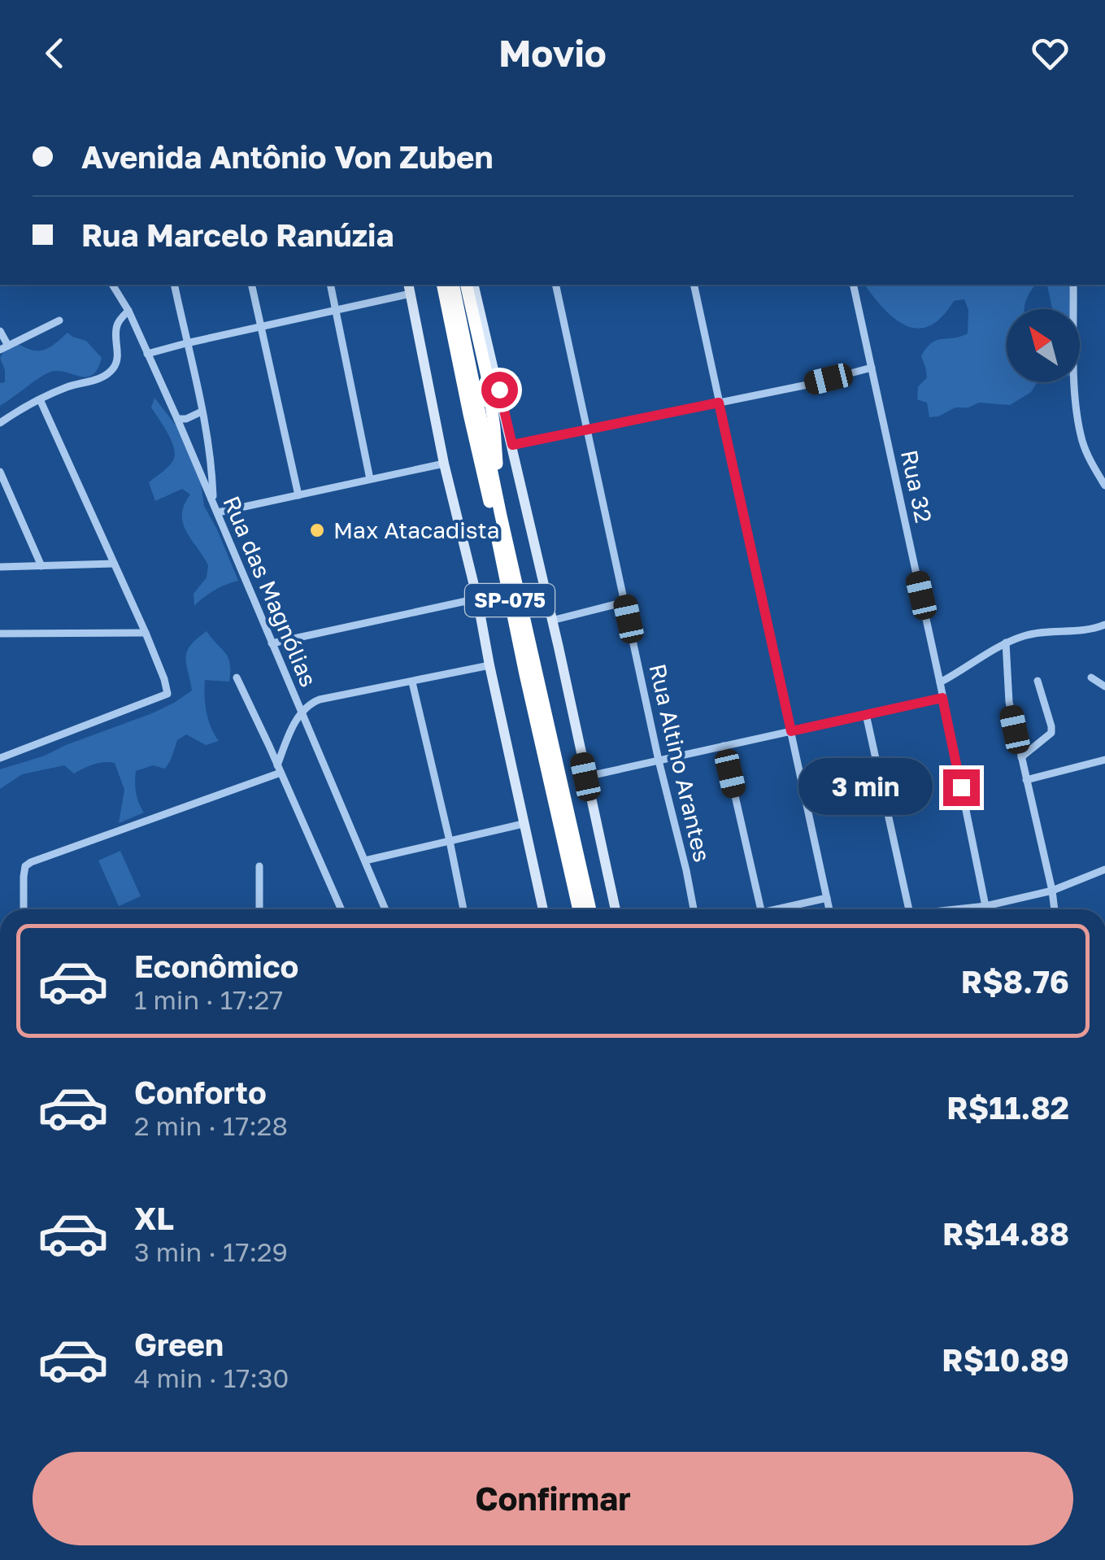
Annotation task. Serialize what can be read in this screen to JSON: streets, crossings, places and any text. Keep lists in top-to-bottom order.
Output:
{
  "streets": {
    "highway": ["SP-075"],
    "street": ["Rua 32", "Rua das Magnólias", "Rua Altino Arantes"]
  },
  "places": ["Max Atacadista"],
  "north": "top left",
  "page": {
    "header": "Movio",
    "banner": ["Avenida Antônio Von Zuben", "Rua Marcelo Ranúzia"],
    "bubble": "3 min",
    "list": [
      {
        "name": "Econômico",
        "note": "1 min · 17:27",
        "value": "R$8.76"
      },
      {
        "name": "Conforto",
        "note": "2 min · 17:28",
        "value": "R$11.82"
      },
      {
        "name": "XL",
        "note": "3 min · 17:29",
        "value": "R$14.88"
      },
      {
        "name": "Green",
        "note": "4 min · 17:30",
        "value": "R$10.89"
      }
    ],
    "buttons": "Confirmar"
  }
}
